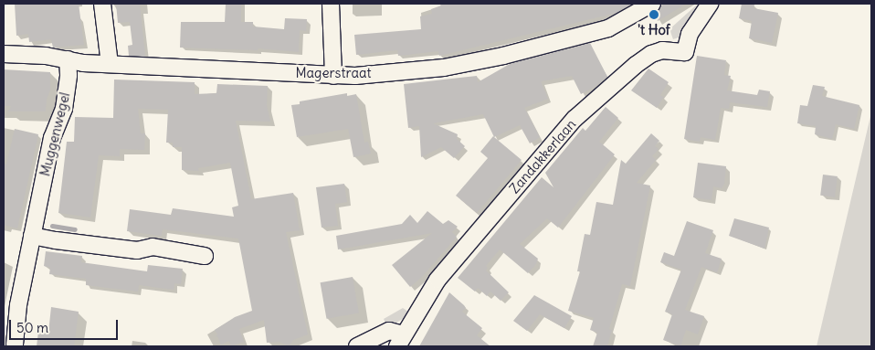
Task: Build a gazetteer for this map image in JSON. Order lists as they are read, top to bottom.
{
  "streets": {
    "street": ["Magerstraat", "Muggenwegel", "Zandakkerlaan"]
  },
  "crossings": [
    ["Magerstraat", "Muggenwegel"]
  ],
  "places": ["'t Hof"],
  "scale_bar": "50 m"
}
